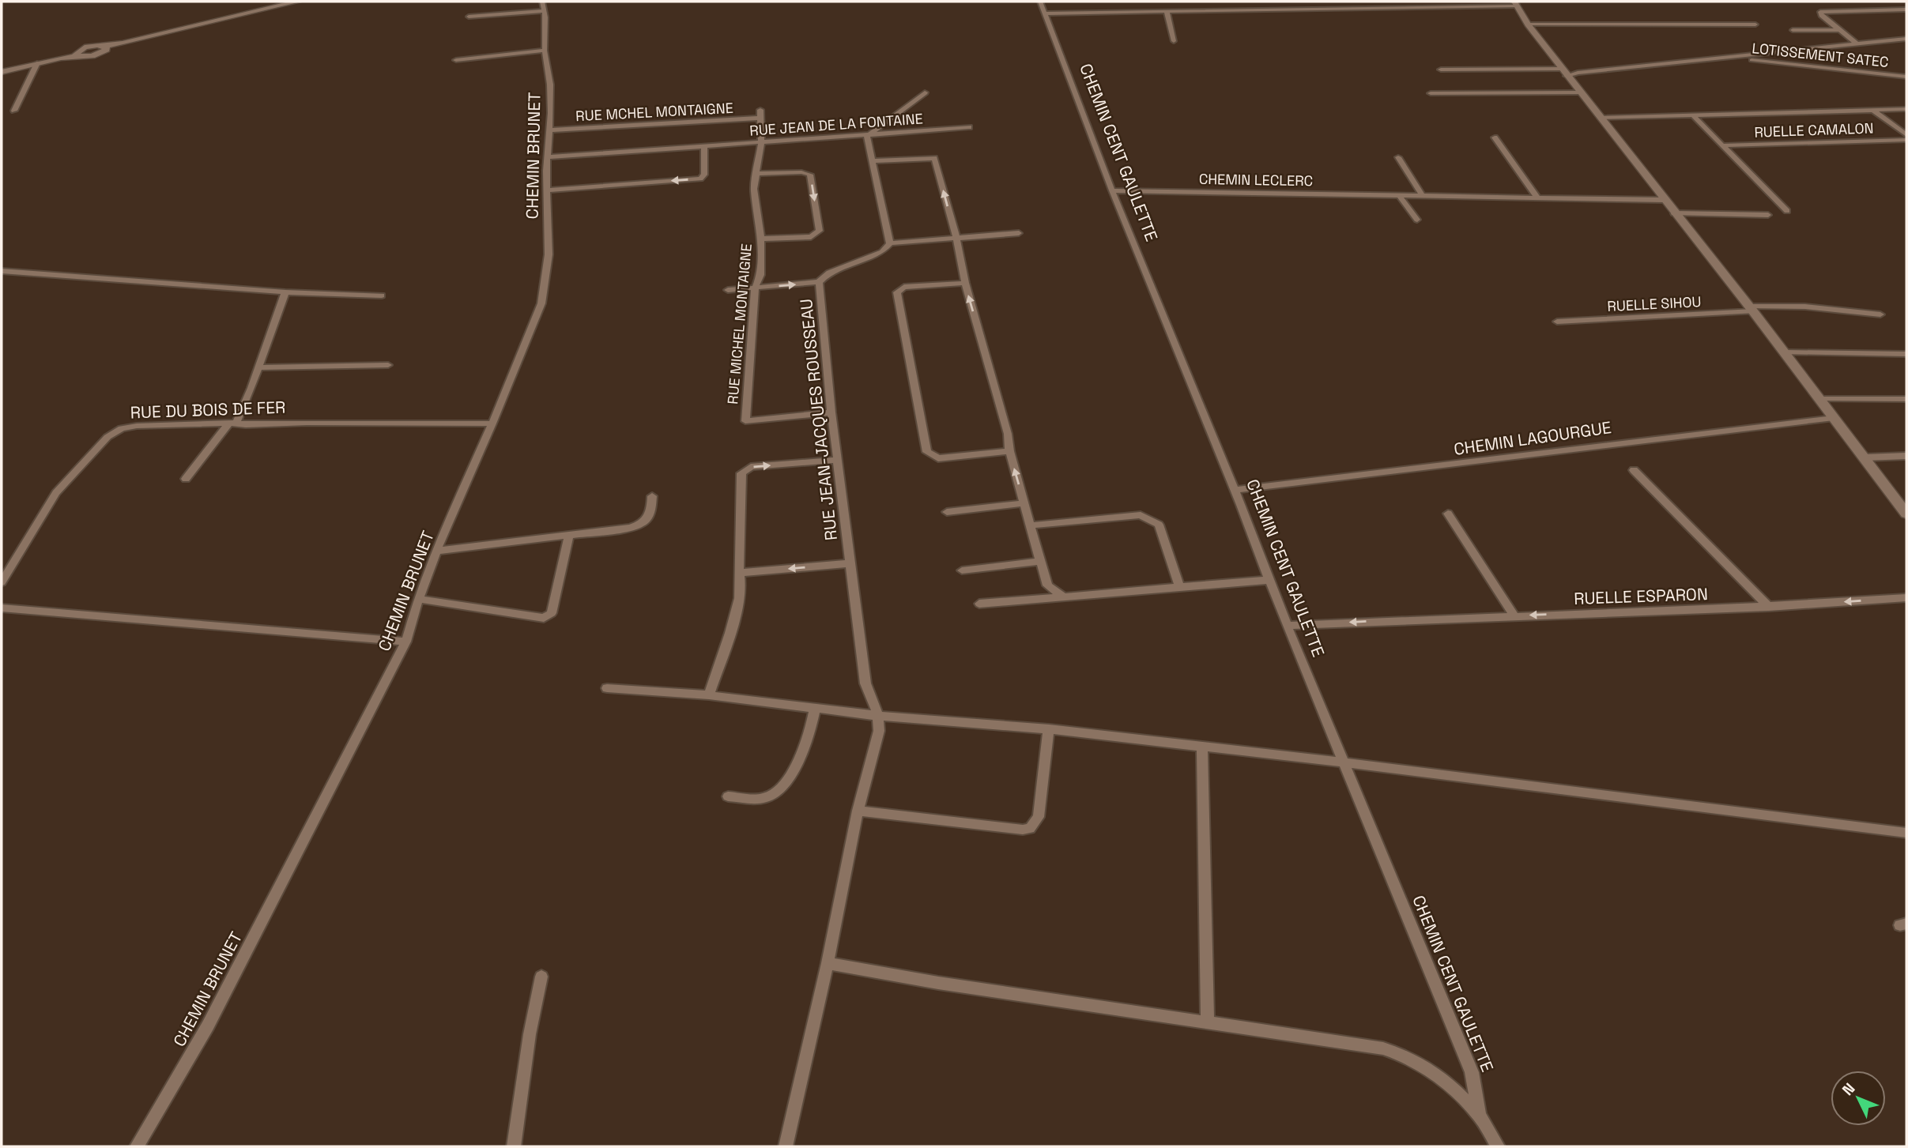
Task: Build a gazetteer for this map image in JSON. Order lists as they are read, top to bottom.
{
  "streets": {
    "street": [
      "LOTISSEMENT SATEC",
      "RUE MCHEL MONTAIGNE",
      "RUE JEAN DE LA FONTAINE",
      "RUELLE CAMALON",
      "CHEMIN CENT GAULETTE",
      "CHEMIN BRUNET",
      "CHEMIN LECLERC",
      "RUELLE SIHOU",
      "RUE MICHEL MONTAIGNE",
      "RUE DU BOIS DE FER",
      "RUE JEAN-JACQUES ROUSSEAU",
      "CHEMIN LAGOURGUE",
      "RUELLE ESPARON"
    ]
  },
  "crossings": [
    ["RUE MCHEL MONTAIGNE", "CHEMIN BRUNET"],
    ["RUE MCHEL MONTAIGNE", "RUE MICHEL MONTAIGNE"],
    ["RUE JEAN DE LA FONTAINE", "CHEMIN BRUNET"],
    ["RUE JEAN DE LA FONTAINE", "RUE MICHEL MONTAIGNE"],
    ["CHEMIN CENT GAULETTE", "CHEMIN LECLERC"],
    ["CHEMIN CENT GAULETTE", "CHEMIN LAGOURGUE"],
    ["CHEMIN CENT GAULETTE", "RUELLE ESPARON"],
    ["CHEMIN BRUNET", "RUE DU BOIS DE FER"],
    ["RUE MICHEL MONTAIGNE", "RUE JEAN-JACQUES ROUSSEAU"]
  ],
  "one_way": ["RUELLE ESPARON"],
  "north": "top left"
}
